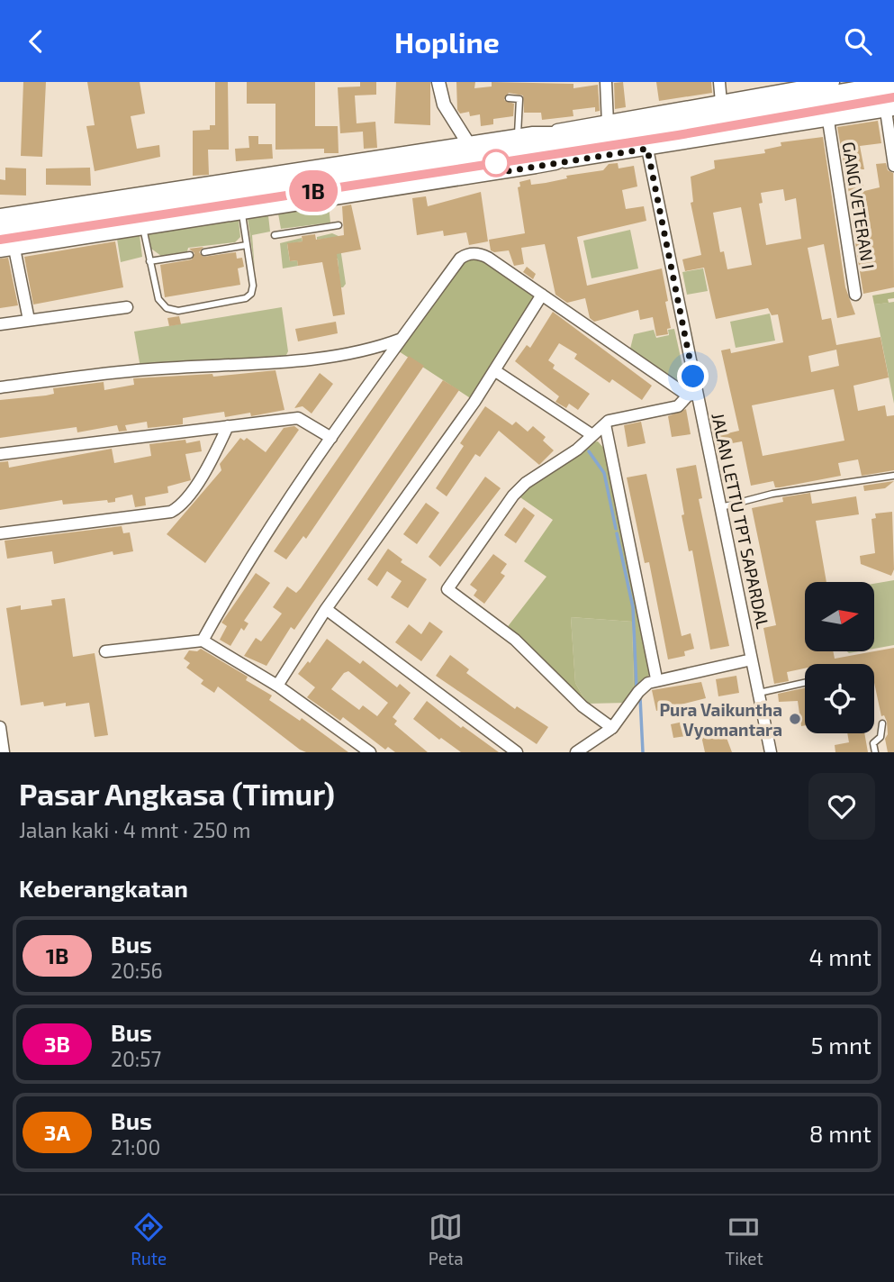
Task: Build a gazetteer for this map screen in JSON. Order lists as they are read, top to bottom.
{
  "streets": {
    "street": ["GANG VETERAN I", "JALAN LETTU TPT SAPARDAL"]
  },
  "places": ["Pura Vaikuntha Vyomantara"],
  "lines": ["bus line 1B"],
  "north": "right",
  "page": {
    "header": "Hopline",
    "on_map": "1B",
    "heading": [
      ["Pasar Angkasa (Timur)", "Jalan kaki · 4 mnt · 250 m"],
      "Keberangkatan"
    ],
    "list": [
      {
        "mark": "1B",
        "name": "Bus",
        "note": "20:56",
        "value": "4 mnt"
      },
      {
        "mark": "3B",
        "name": "Bus",
        "note": "20:57",
        "value": "5 mnt"
      },
      {
        "mark": "3A",
        "name": "Bus",
        "note": "21:00",
        "value": "8 mnt"
      }
    ],
    "tabs": ["Rute", "Peta", "Tiket"]
  }
}
